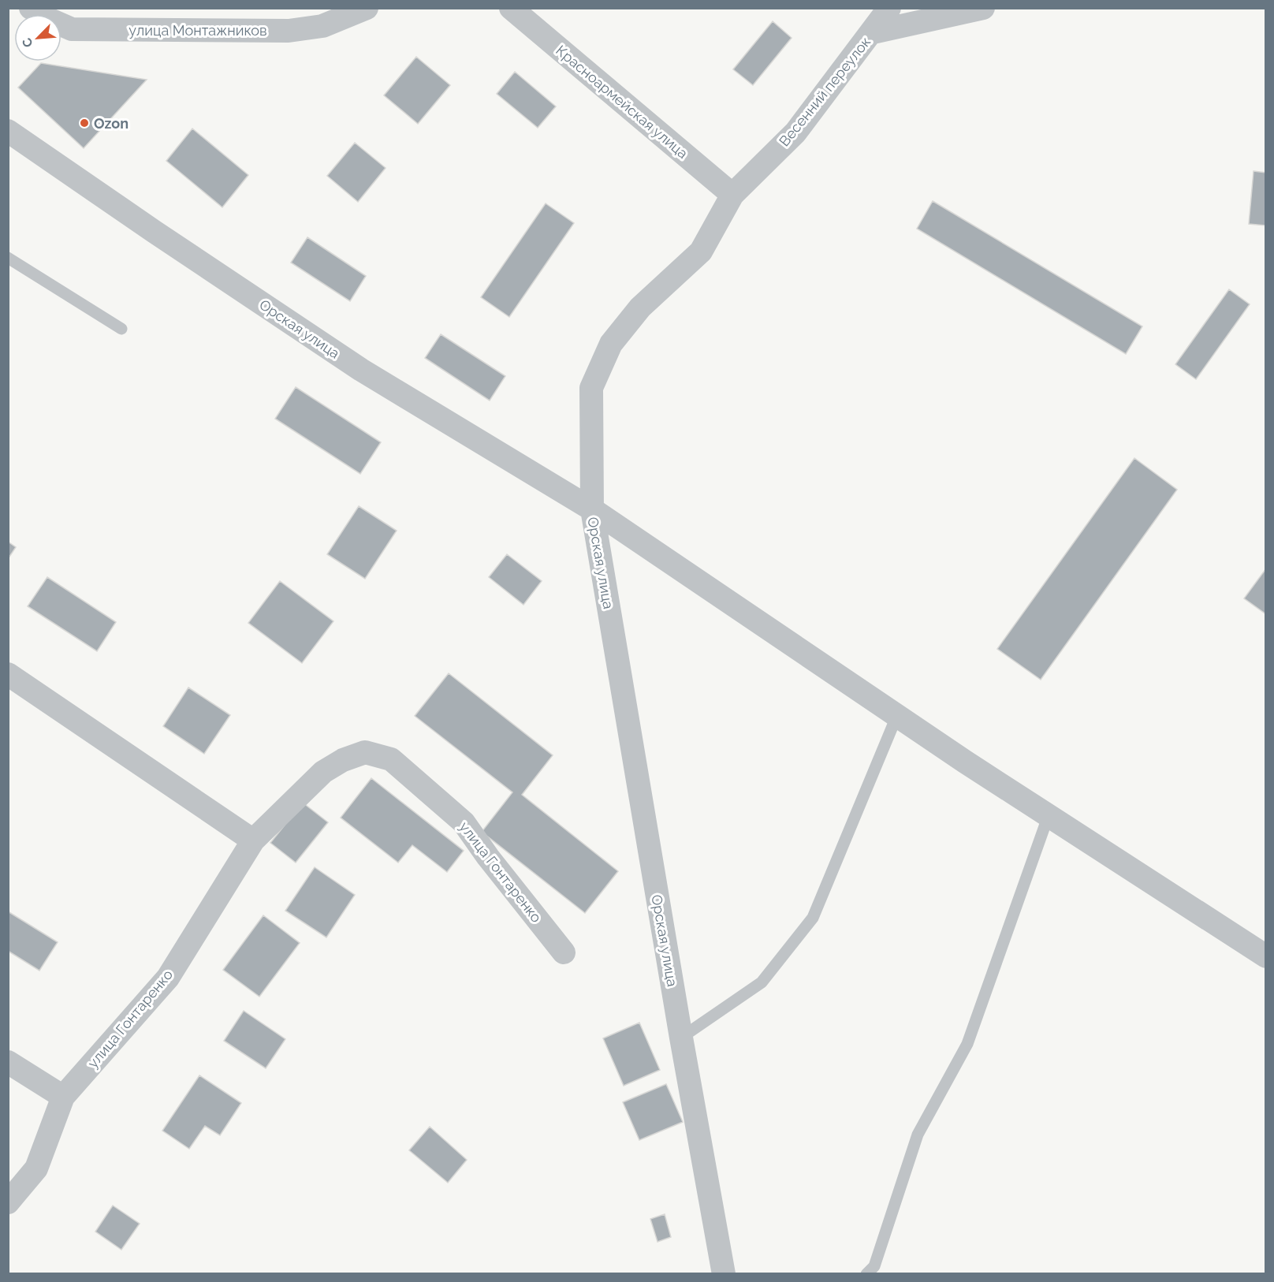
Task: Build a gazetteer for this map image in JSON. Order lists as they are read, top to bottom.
{
  "streets": {
    "street": [
      "улица Монтажников",
      "Весенний переулок",
      "Красноармейская улица",
      "Орская улица",
      "улица Гонтаренко"
    ]
  },
  "crossings": [
    ["Весенний переулок", "Красноармейская улица"],
    ["Весенний переулок", "Орская улица"]
  ],
  "places": ["Ozon"],
  "north": "bottom left"
}
